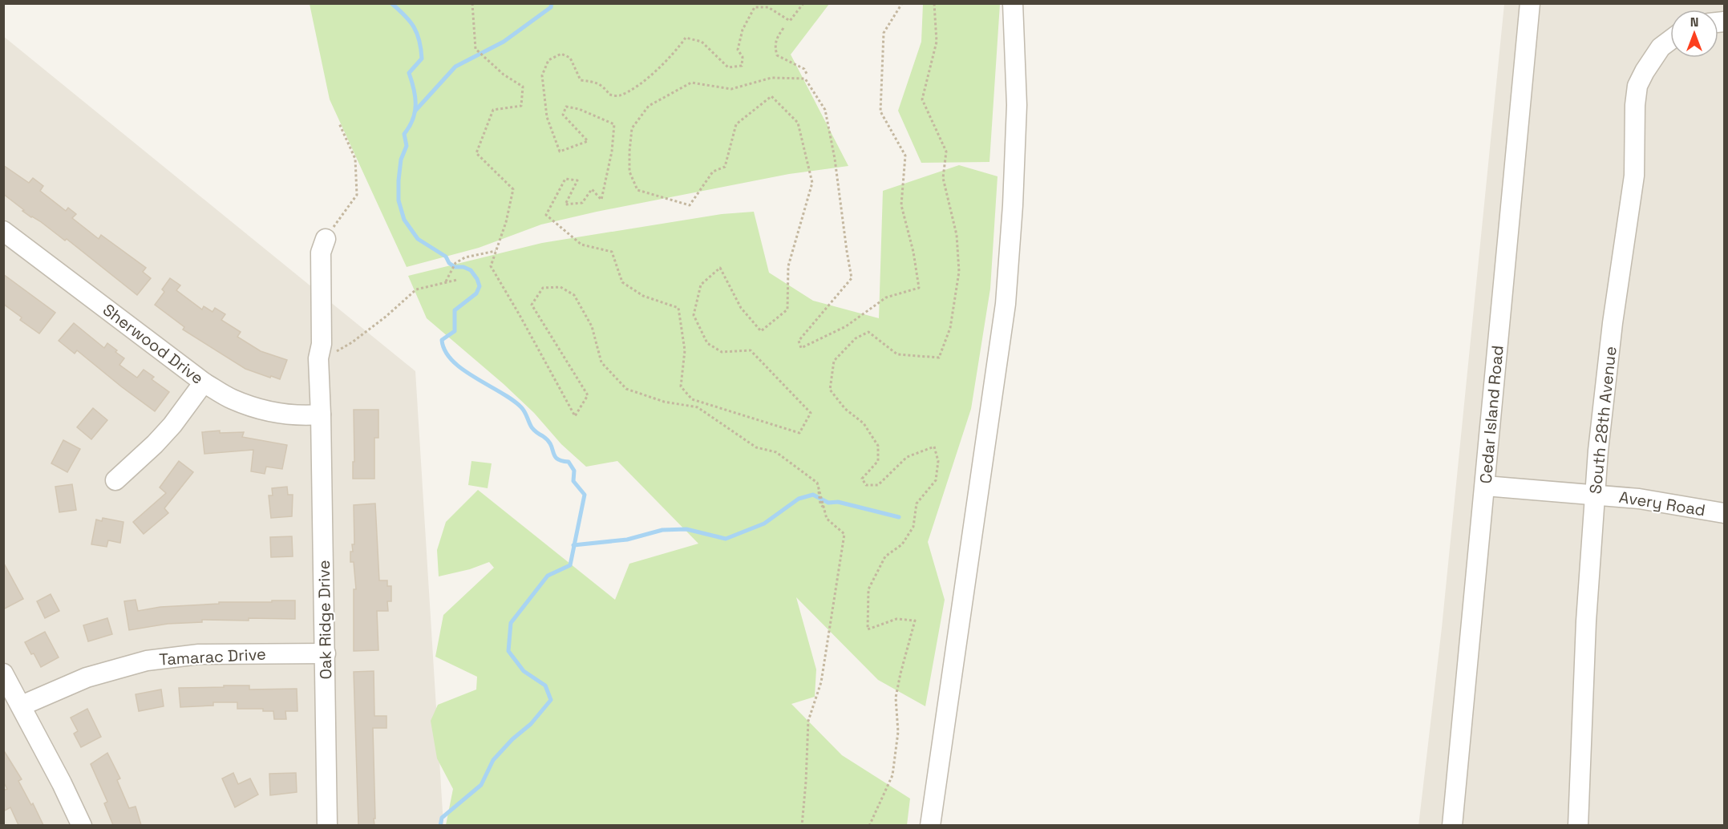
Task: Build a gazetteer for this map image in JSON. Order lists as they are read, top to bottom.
{
  "streets": {
    "street": [
      "Sherwood Drive",
      "Cedar Island Road",
      "South 28th Avenue",
      "Avery Road",
      "Oak Ridge Drive",
      "Tamarac Drive"
    ]
  },
  "crossings": [
    ["Sherwood Drive", "Oak Ridge Drive"],
    ["Cedar Island Road", "Avery Road"],
    ["South 28th Avenue", "Avery Road"],
    ["Oak Ridge Drive", "Tamarac Drive"]
  ],
  "north": "top"
}
